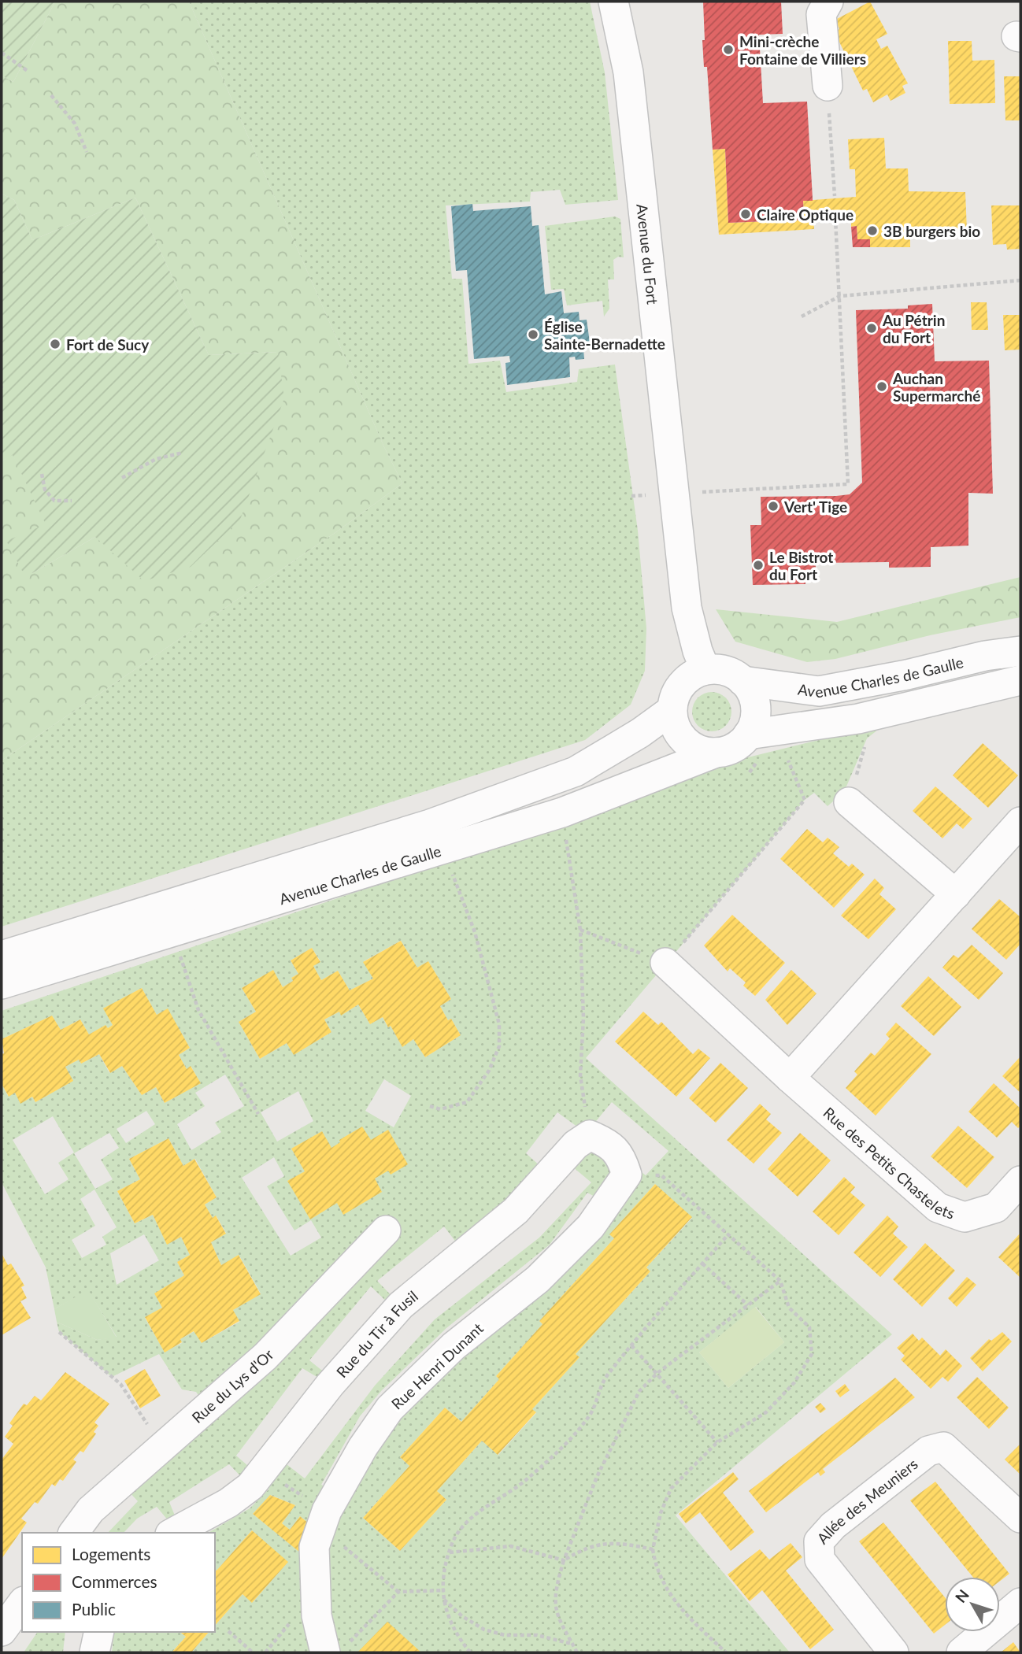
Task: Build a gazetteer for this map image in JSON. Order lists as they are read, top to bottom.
{
  "streets": {
    "street": [
      "Avenue du Fort",
      "Avenue Charles de Gaulle",
      "Rue des Petits Chastelets",
      "Rue du Tir à Fusil",
      "Rue Henri Dunant",
      "Rue du Lys d'Or",
      "Allée des Meuniers"
    ]
  },
  "crossings": [
    ["Avenue du Fort", "Avenue Charles de Gaulle"]
  ],
  "places": [
    "Mini-crèche Fontaine de Villiers",
    "Claire Optique",
    "3B burgers bio",
    "Au Pétrin du Fort",
    "Église Sainte-Bernadette",
    "Fort de Sucy",
    "Auchan Supermarché",
    "Vert' Tige",
    "Le Bistrot du Fort"
  ],
  "legend": ["Logements", "Commerces", "Public"],
  "north": "top left"
}
